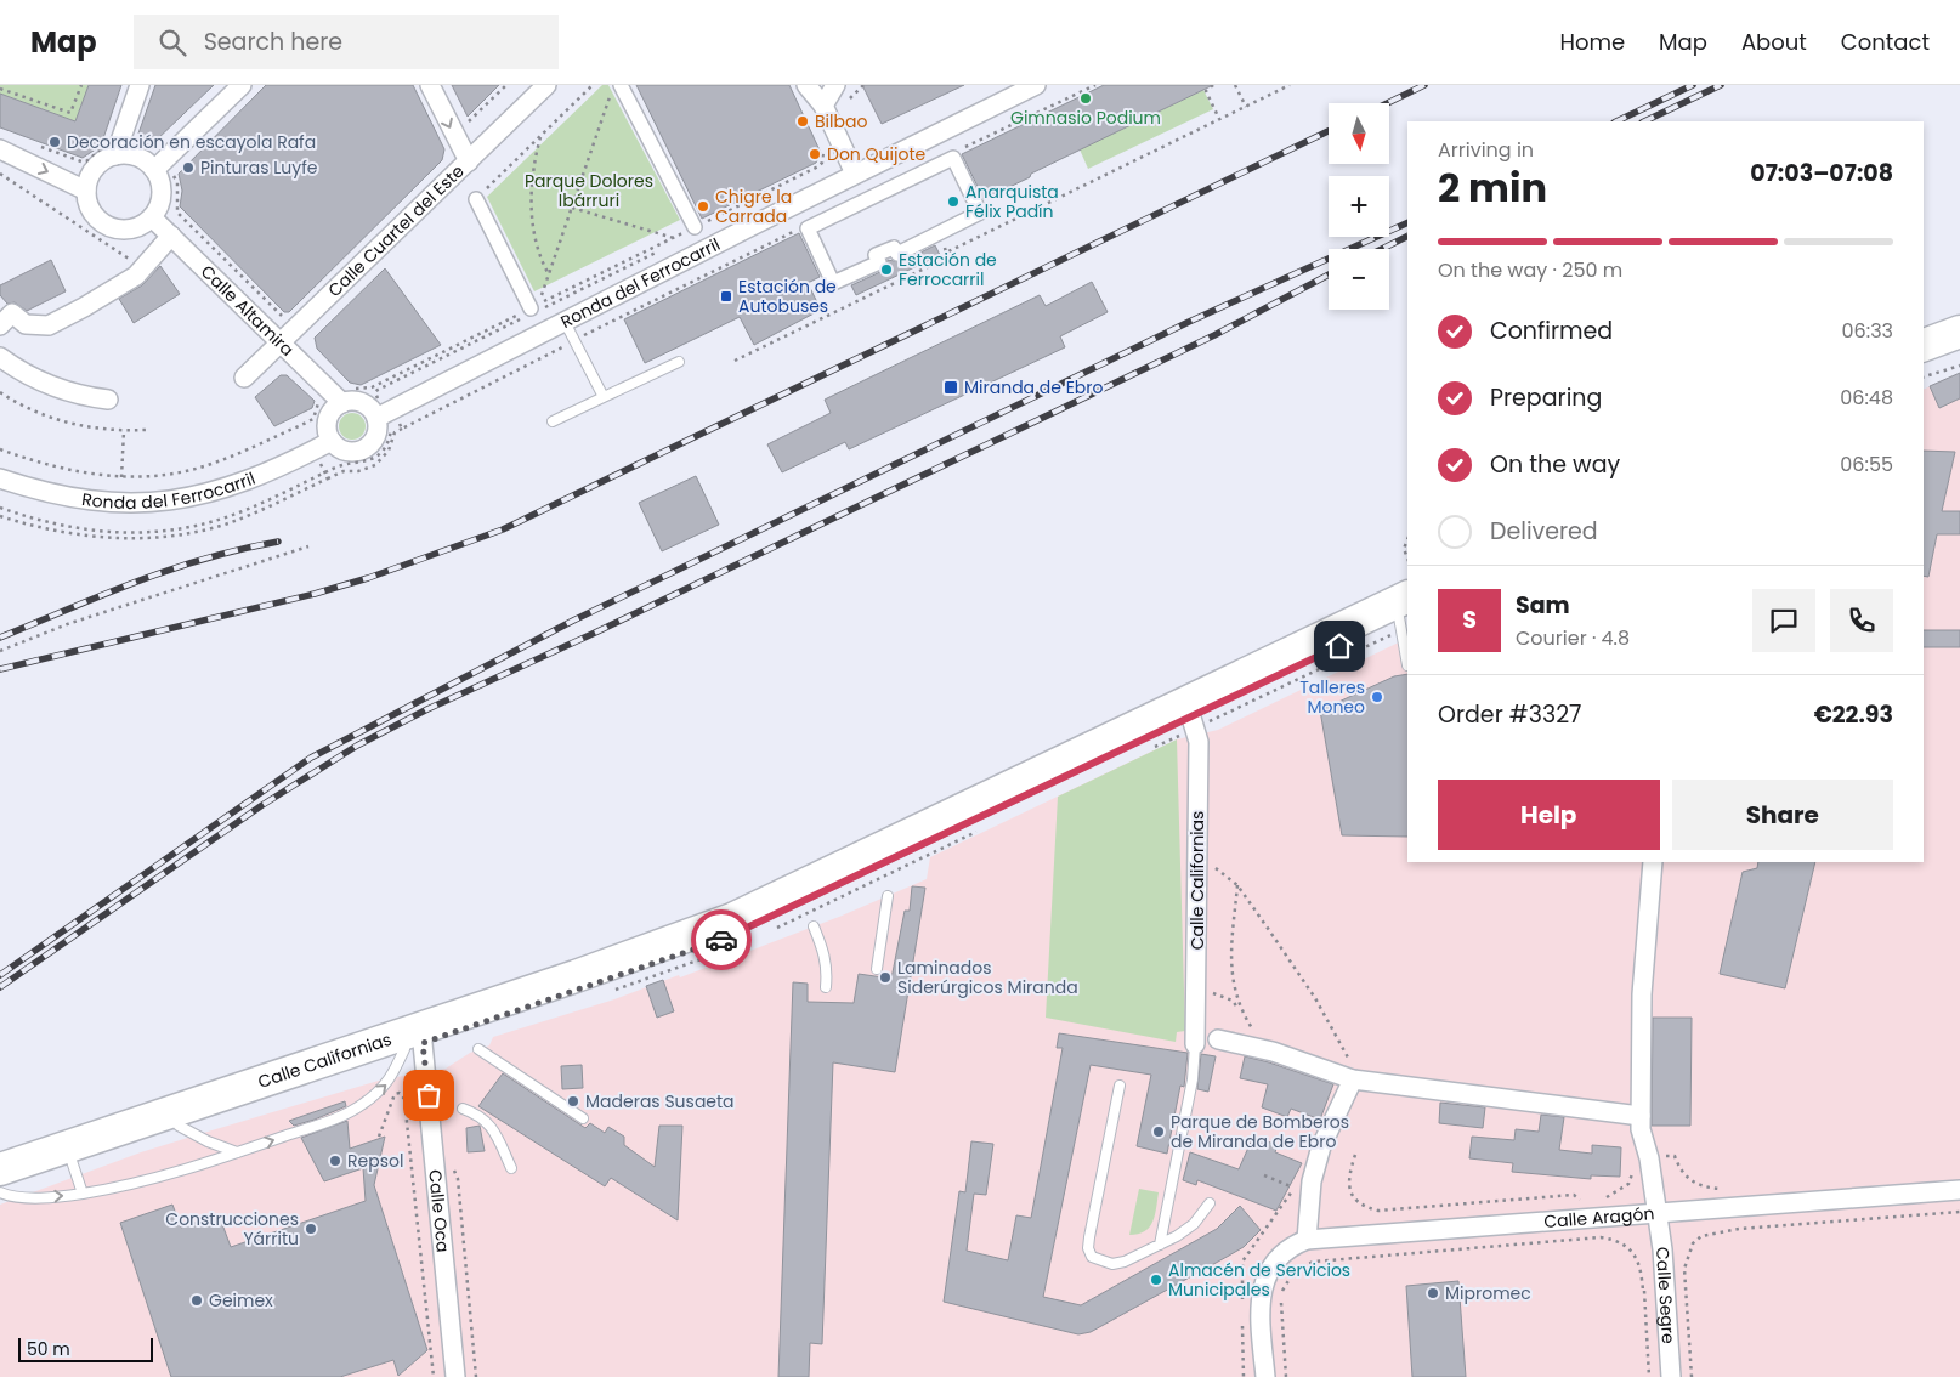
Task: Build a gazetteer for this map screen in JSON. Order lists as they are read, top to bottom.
{
  "streets": {
    "highway": ["Calle Californias"],
    "street": [
      "Calle Cuartel del Este",
      "Ronda del Ferrocarril",
      "Calle Altamira",
      "Calle Oca",
      "Calle Aragón",
      "Calle Segre"
    ]
  },
  "crossings": [
    ["Calle Cuartel del Este", "Calle Altamira"],
    ["Ronda del Ferrocarril", "Calle Altamira"],
    ["Calle Californias", "Calle Oca"],
    ["Calle Aragón", "Calle Segre"]
  ],
  "parks": ["Parque Dolores Ibárruri"],
  "places": {
    "other": [
      "Gimnasio Podium",
      "Bilbao",
      "Decoración en escayola Rafa",
      "Don Quijote",
      "Pinturas Luyfe",
      "Anarquista Félix Padín",
      "Chigre la Carrada",
      "Estación de Ferrocarril",
      "Talleres Moneo",
      "Laminados Siderúrgicos Miranda",
      "Maderas Susaeta",
      "Parque de Bomberos de Miranda de Ebro",
      "Repsol",
      "Construcciones Yárritu",
      "Almacén de Servicios Municipales",
      "Mipromec",
      "Geimex"
    ],
    "transit": ["Estación de Autobuses", "Miranda de Ebro"]
  },
  "scale_bar": "50 m",
  "north": "bottom",
  "page": {
    "header": "Map",
    "search": "Search here",
    "nav": [
      "Home",
      "Map",
      "About",
      "Contact"
    ],
    "map_buttons": ["+", "−"],
    "heading": ["2 min", "Arriving in", "07:03–07:08"],
    "panel": [
      "Sam",
      "Courier · 4.8",
      "Order #3327",
      "€22.93"
    ],
    "bar": "On the way · 250 m",
    "list": [
      ["Confirmed", "06:33"],
      ["Preparing", "06:48"],
      ["On the way", "06:55"],
      "Delivered"
    ],
    "round": "S",
    "buttons": ["Help", "Share"],
    "scale": "50 m"
  }
}
